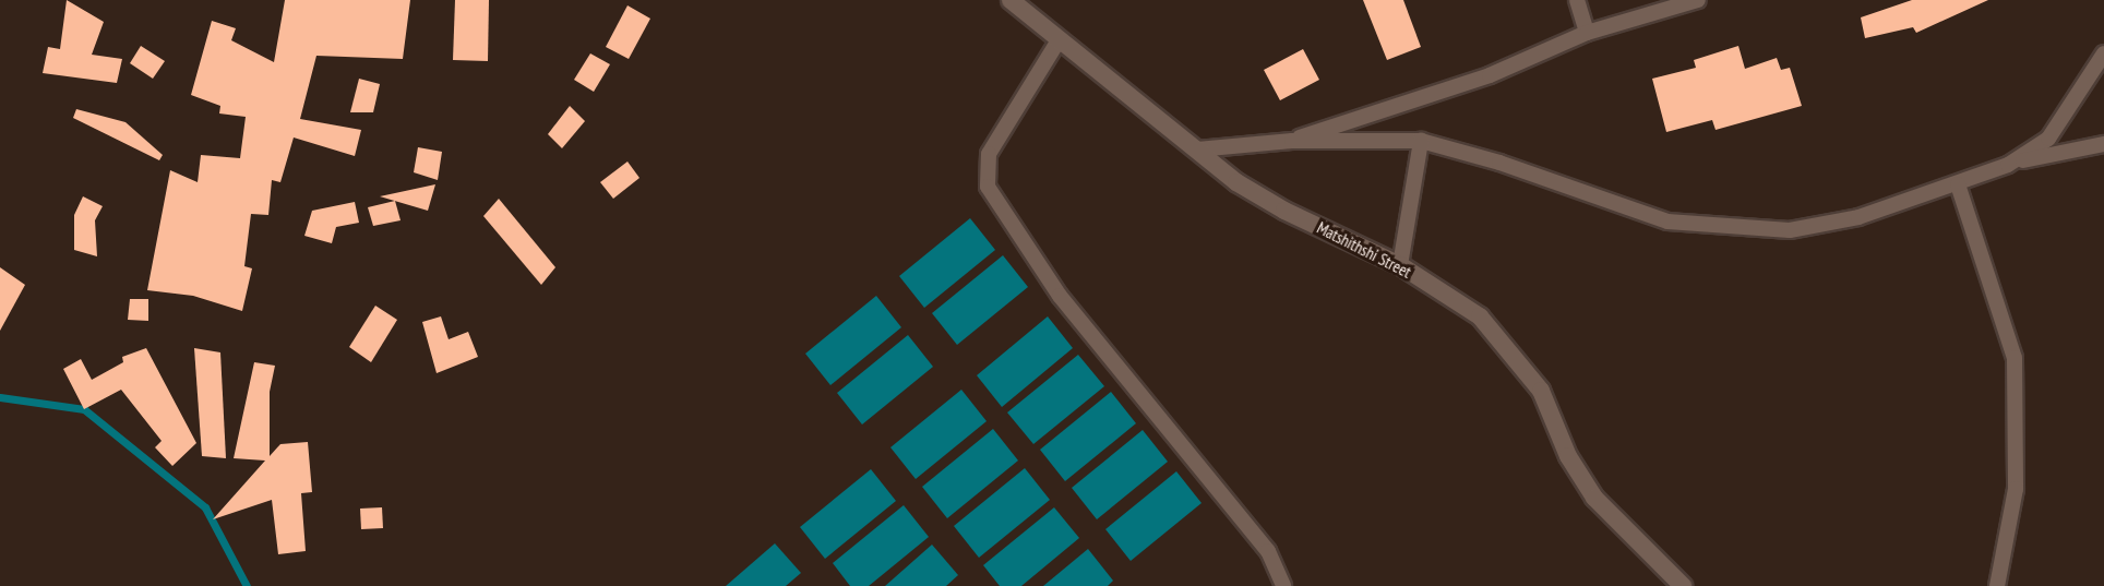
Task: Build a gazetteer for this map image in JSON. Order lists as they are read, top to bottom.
{
  "streets": {
    "main road": ["Matshithshi Street"]
  }
}
